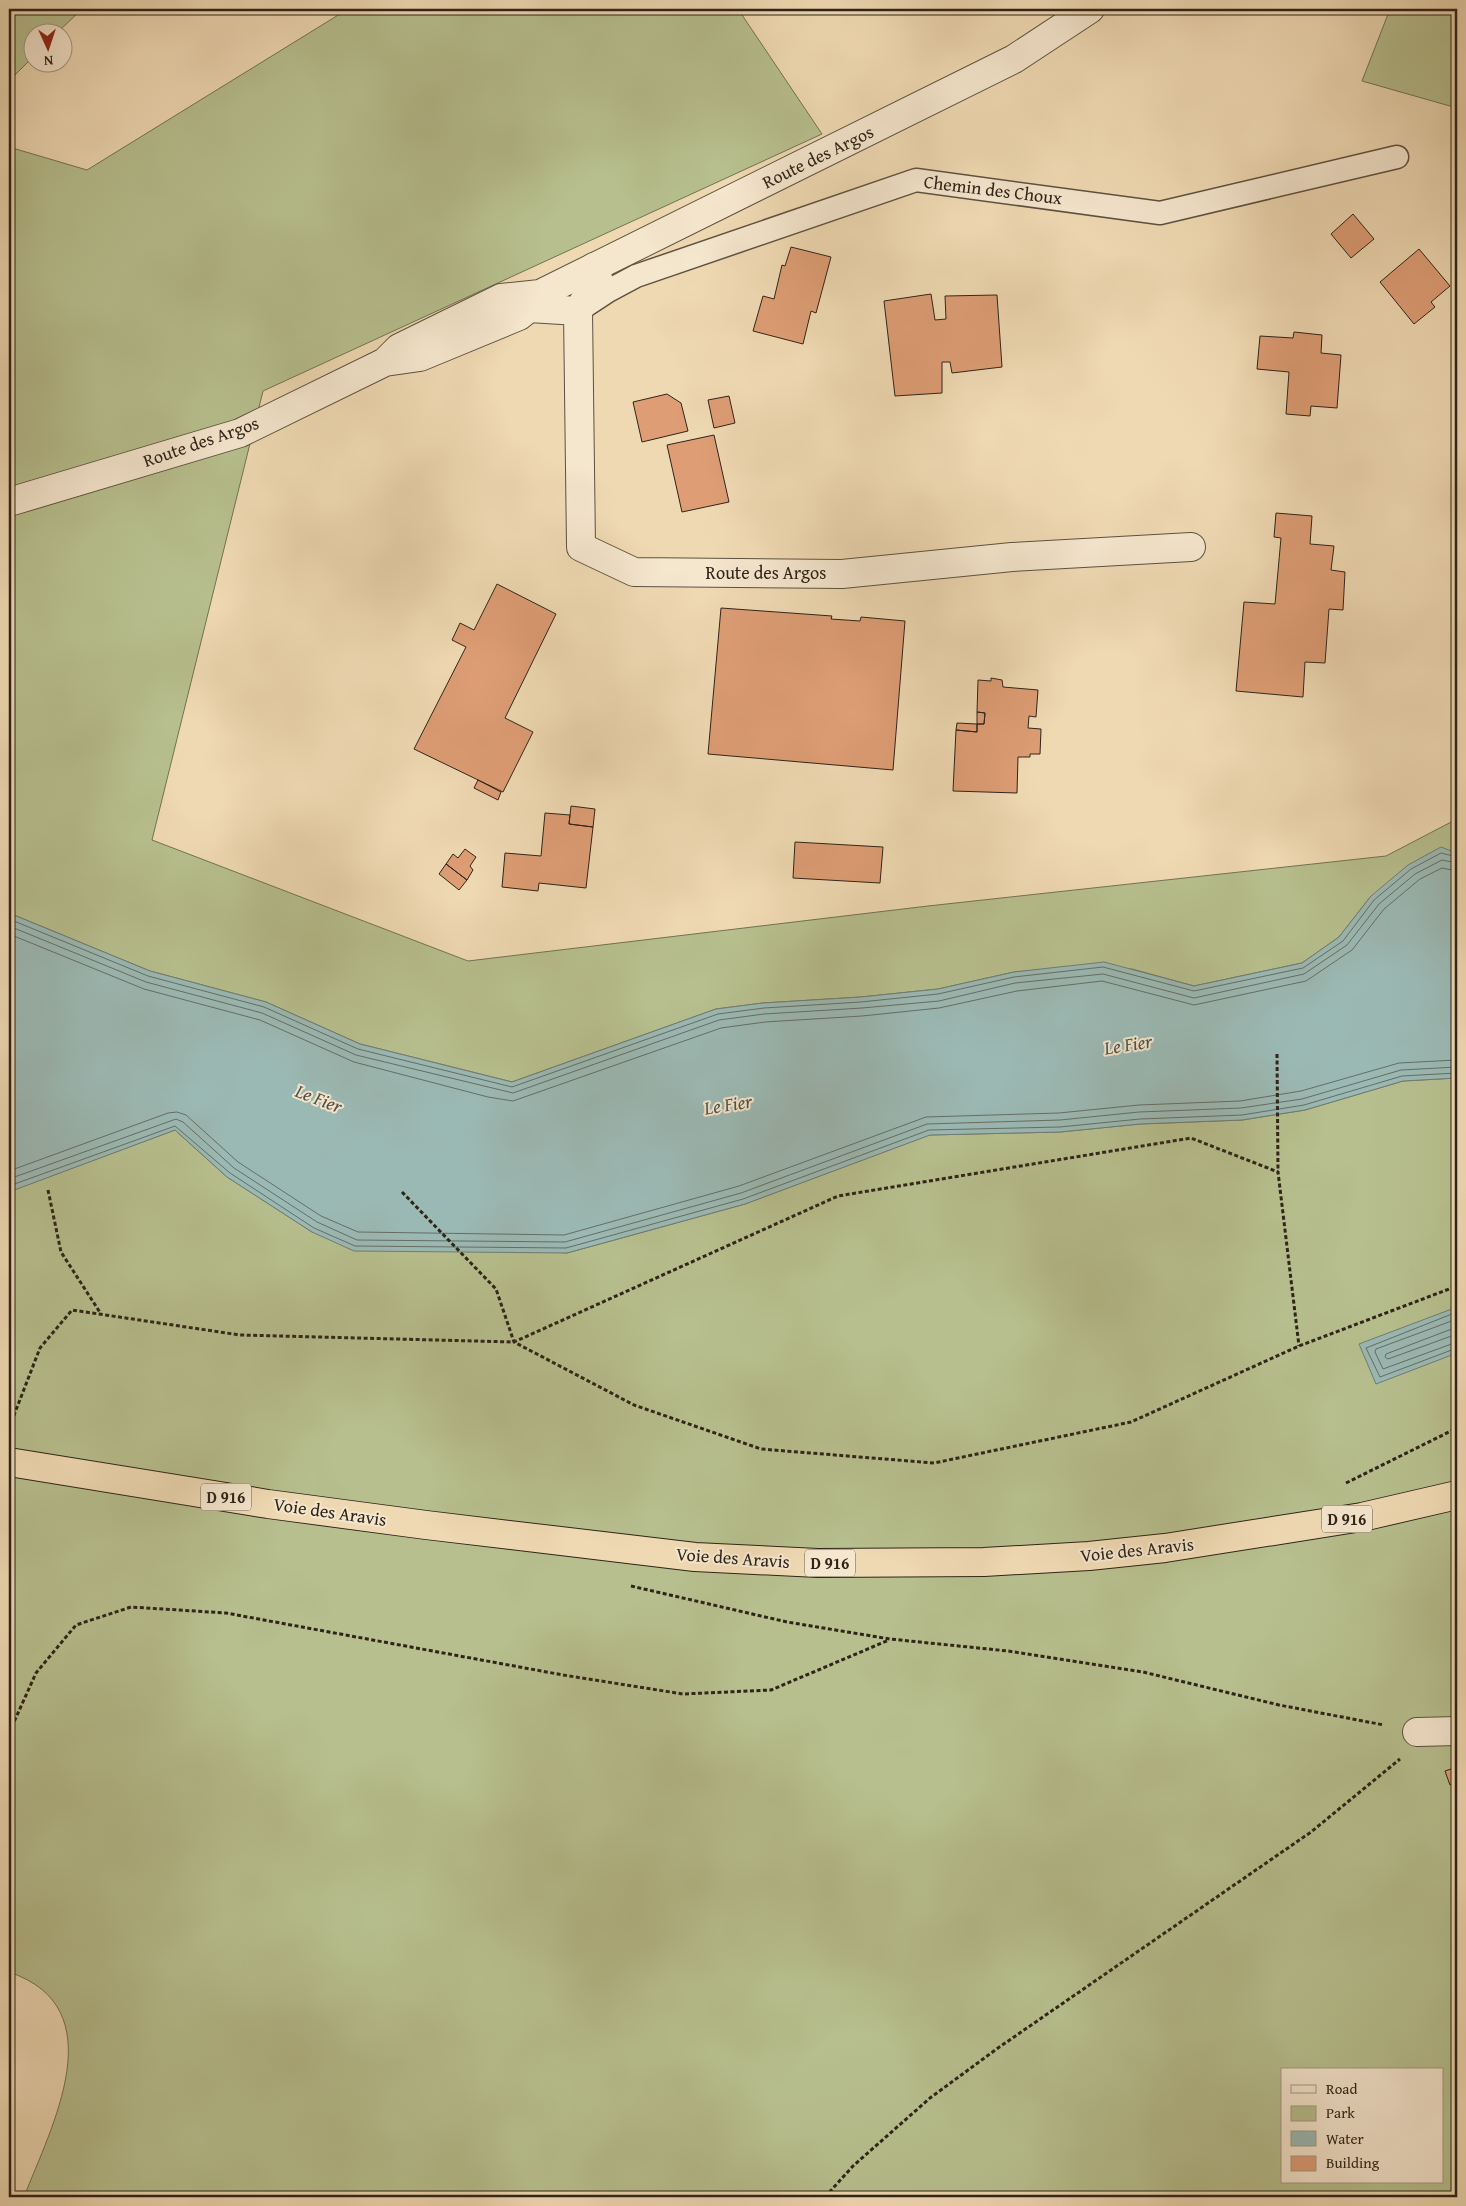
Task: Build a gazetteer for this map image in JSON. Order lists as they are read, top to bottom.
{
  "streets": {
    "highway": ["D 916", "Voie des Aravis"],
    "street": ["Route des Argos"],
    "lane": ["Chemin des Choux"]
  },
  "crossings": [
    ["Route des Argos", "Chemin des Choux"]
  ],
  "water": ["Le Fier"],
  "legend": [
    "Road",
    "Park",
    "Water",
    "Building"
  ],
  "north": "bottom"
}
